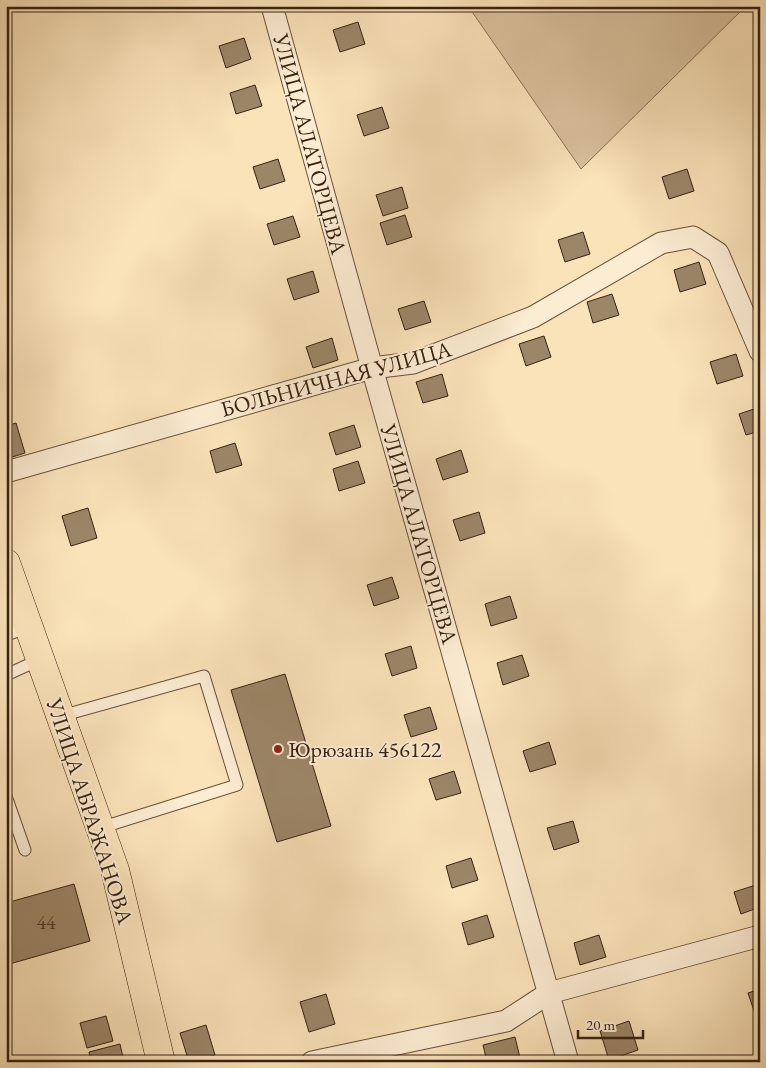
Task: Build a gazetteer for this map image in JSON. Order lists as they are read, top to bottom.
{
  "streets": {
    "main road": ["УЛИЦА АБРАЖАНОВА"],
    "street": ["УЛИЦА АЛАТОРЦЕВА", "БОЛЬНИЧНАЯ УЛИЦА"]
  },
  "crossings": [
    ["УЛИЦА АЛАТОРЦЕВА", "БОЛЬНИЧНАЯ УЛИЦА"]
  ],
  "places": ["Юрюзань 456122"],
  "house_numbers": ["44"],
  "scale_bar": "20 m"
}
